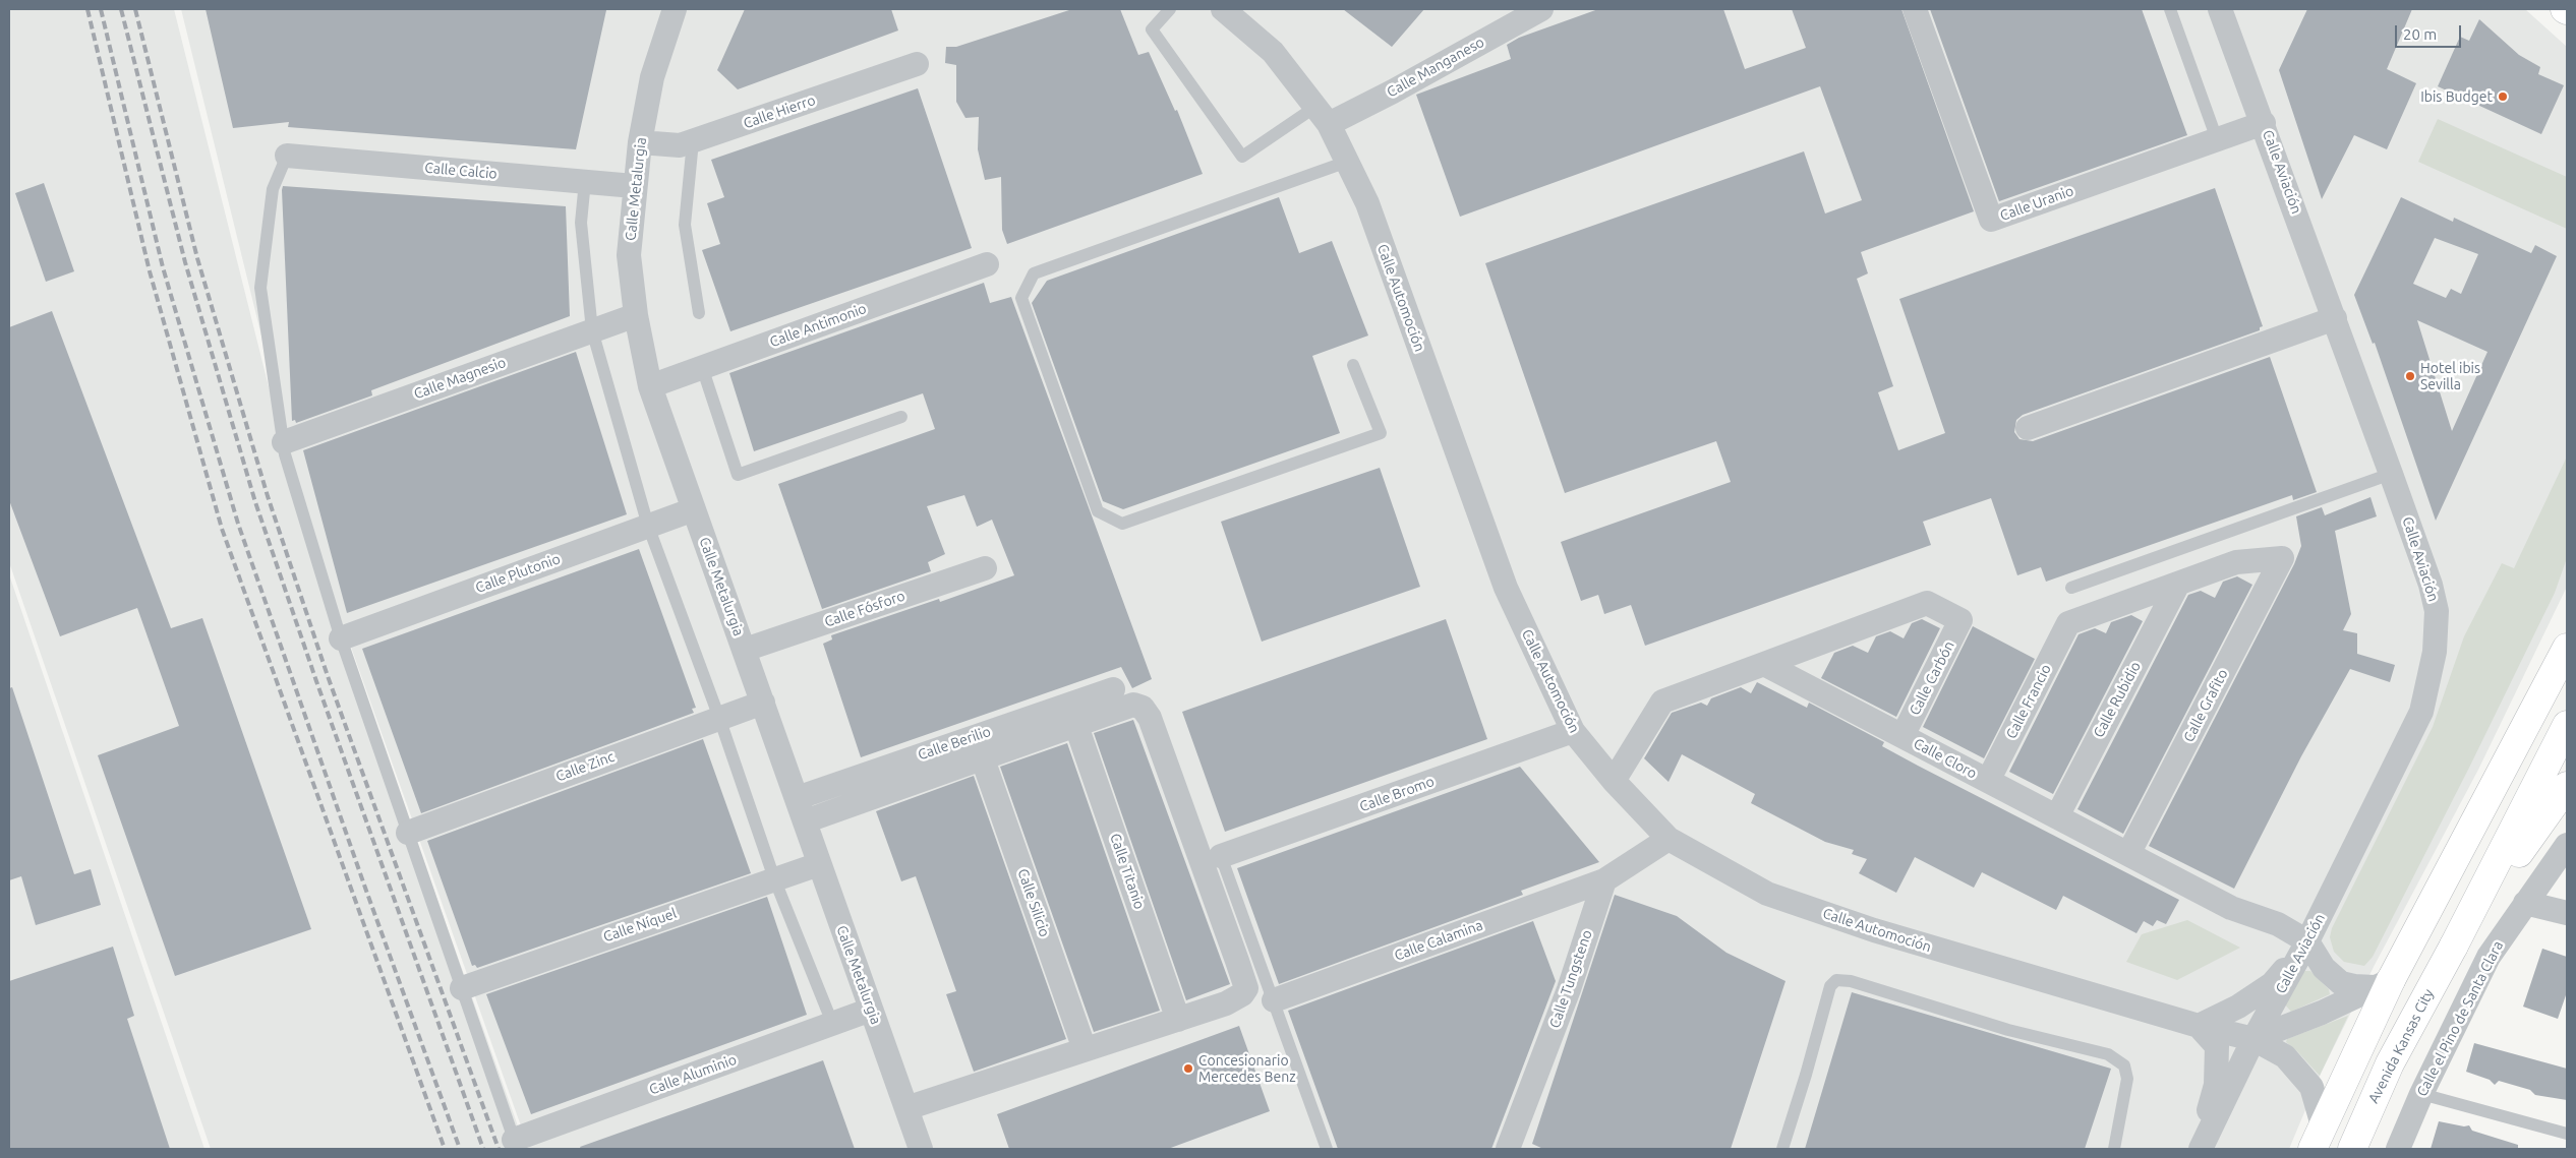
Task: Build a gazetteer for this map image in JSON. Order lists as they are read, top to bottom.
{
  "streets": {
    "main road": ["Avenida Kansas City"],
    "street": [
      "Calle Manganeso",
      "Calle Hierro",
      "Calle Calcio",
      "Calle Aviación",
      "Calle Metalurgia",
      "Calle Uranio",
      "Calle Automoción",
      "Calle Antimonio",
      "Calle Magnesio",
      "Calle Plutonio",
      "Calle Fósforo",
      "Calle Carbón",
      "Calle Rubidio",
      "Calle Francio",
      "Calle Grafito",
      "Calle Berilio",
      "Calle Cloro",
      "Calle Zinc",
      "Calle Bromo",
      "Calle Titanio",
      "Calle Silicio",
      "Calle Níquel",
      "Calle Calamina",
      "Calle Tungsteno",
      "Calle el Pino de Santa Clara",
      "Calle Aluminio"
    ]
  },
  "crossings": [
    ["Calle Manganeso", "Calle Automoción"],
    ["Calle Hierro", "Calle Metalurgia"],
    ["Calle Calcio", "Calle Metalurgia"],
    ["Calle Aviación", "Calle Uranio"],
    ["Calle Aviación", "Calle Automoción"],
    ["Calle Aviación", "Calle Cloro"],
    ["Calle Metalurgia", "Calle Antimonio"],
    ["Calle Metalurgia", "Calle Magnesio"],
    ["Calle Metalurgia", "Calle Plutonio"],
    ["Calle Metalurgia", "Calle Fósforo"],
    ["Calle Metalurgia", "Calle Berilio"],
    ["Calle Metalurgia", "Calle Zinc"],
    ["Calle Metalurgia", "Calle Níquel"],
    ["Calle Metalurgia", "Calle Aluminio"],
    ["Calle Automoción", "Calle Bromo"],
    ["Calle Carbón", "Calle Cloro"],
    ["Calle Rubidio", "Calle Francio"],
    ["Calle Rubidio", "Calle Grafito"],
    ["Calle Rubidio", "Calle Cloro"],
    ["Calle Francio", "Calle Grafito"],
    ["Calle Francio", "Calle Cloro"],
    ["Calle Grafito", "Calle Cloro"],
    ["Calle Calamina", "Calle Tungsteno"]
  ],
  "places": ["Ibis Budget", "Hotel ibis Sevilla", "Concesionario Mercedes Benz"],
  "scale_bar": "20 m"
}
